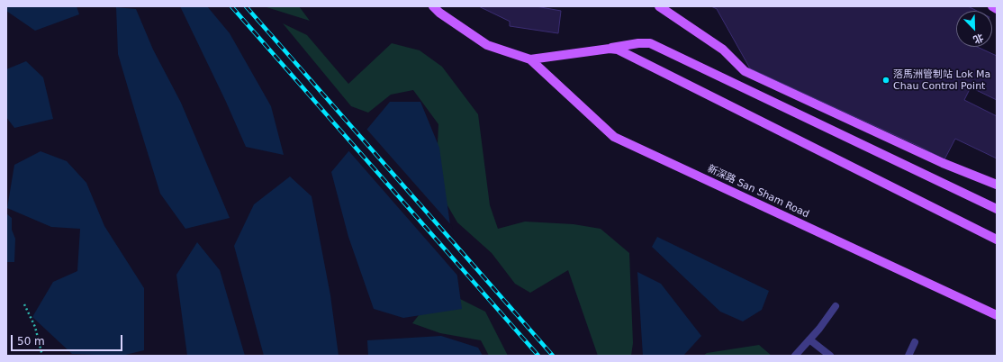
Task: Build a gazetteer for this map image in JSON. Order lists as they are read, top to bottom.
{
  "streets": {
    "main road": ["新深路 San Sham Road"]
  },
  "places": ["落馬洲管制站 Lok Ma Chau Control Point"],
  "scale_bar": "50 m",
  "north": "bottom right"
}
